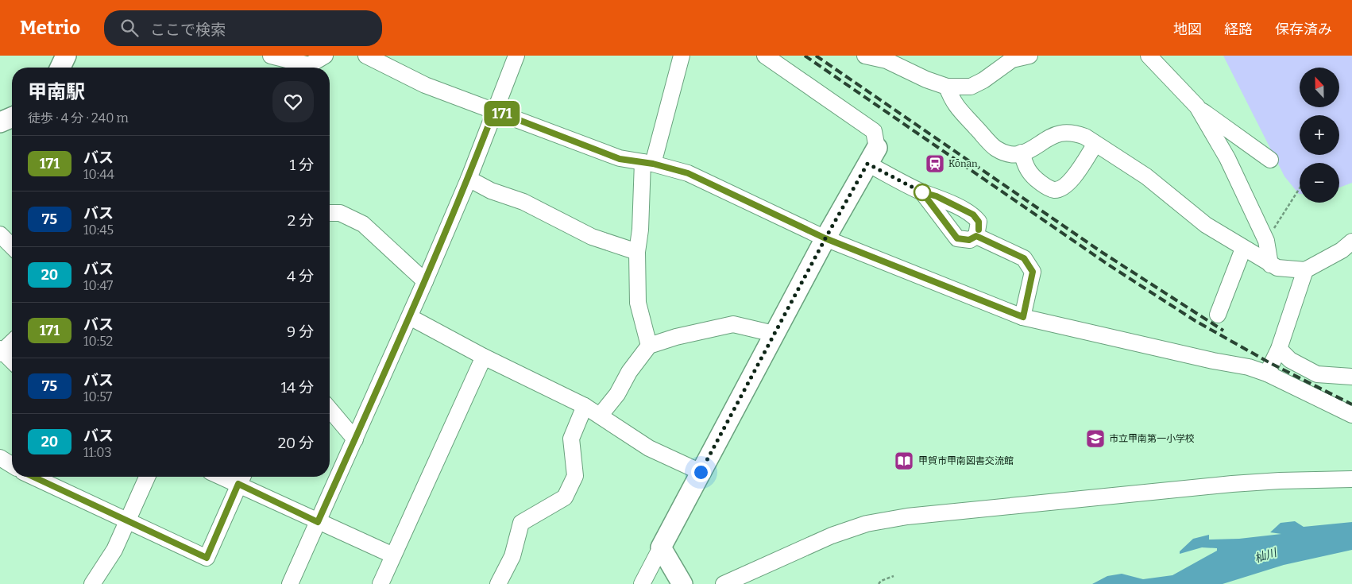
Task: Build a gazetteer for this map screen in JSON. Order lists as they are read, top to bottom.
{
  "water": ["杣川"],
  "places": {
    "station": ["Kōnan"],
    "school or university": ["市立甲南第一小学校"],
    "library": ["甲賀市甲南図書交流館"]
  },
  "lines": ["bus line 171"],
  "north": "top",
  "page": {
    "header": "Metrio",
    "search": "ここで検索",
    "nav": ["地図", "経路", "保存済み"],
    "on_map": "171",
    "map_buttons": ["+", "−"],
    "heading": ["甲南駅", "徒歩 · 4 分 · 240 m"],
    "list": [
      {
        "mark": "171",
        "name": "バス",
        "note": "10:44",
        "value": "1 分"
      },
      {
        "mark": "75",
        "name": "バス",
        "note": "10:45",
        "value": "2 分"
      },
      {
        "mark": "20",
        "name": "バス",
        "note": "10:47",
        "value": "4 分"
      },
      {
        "mark": "171",
        "name": "バス",
        "note": "10:52",
        "value": "9 分"
      },
      {
        "mark": "75",
        "name": "バス",
        "note": "10:57",
        "value": "14 分"
      },
      {
        "mark": "20",
        "name": "バス",
        "note": "11:03",
        "value": "20 分"
      }
    ]
  }
}
